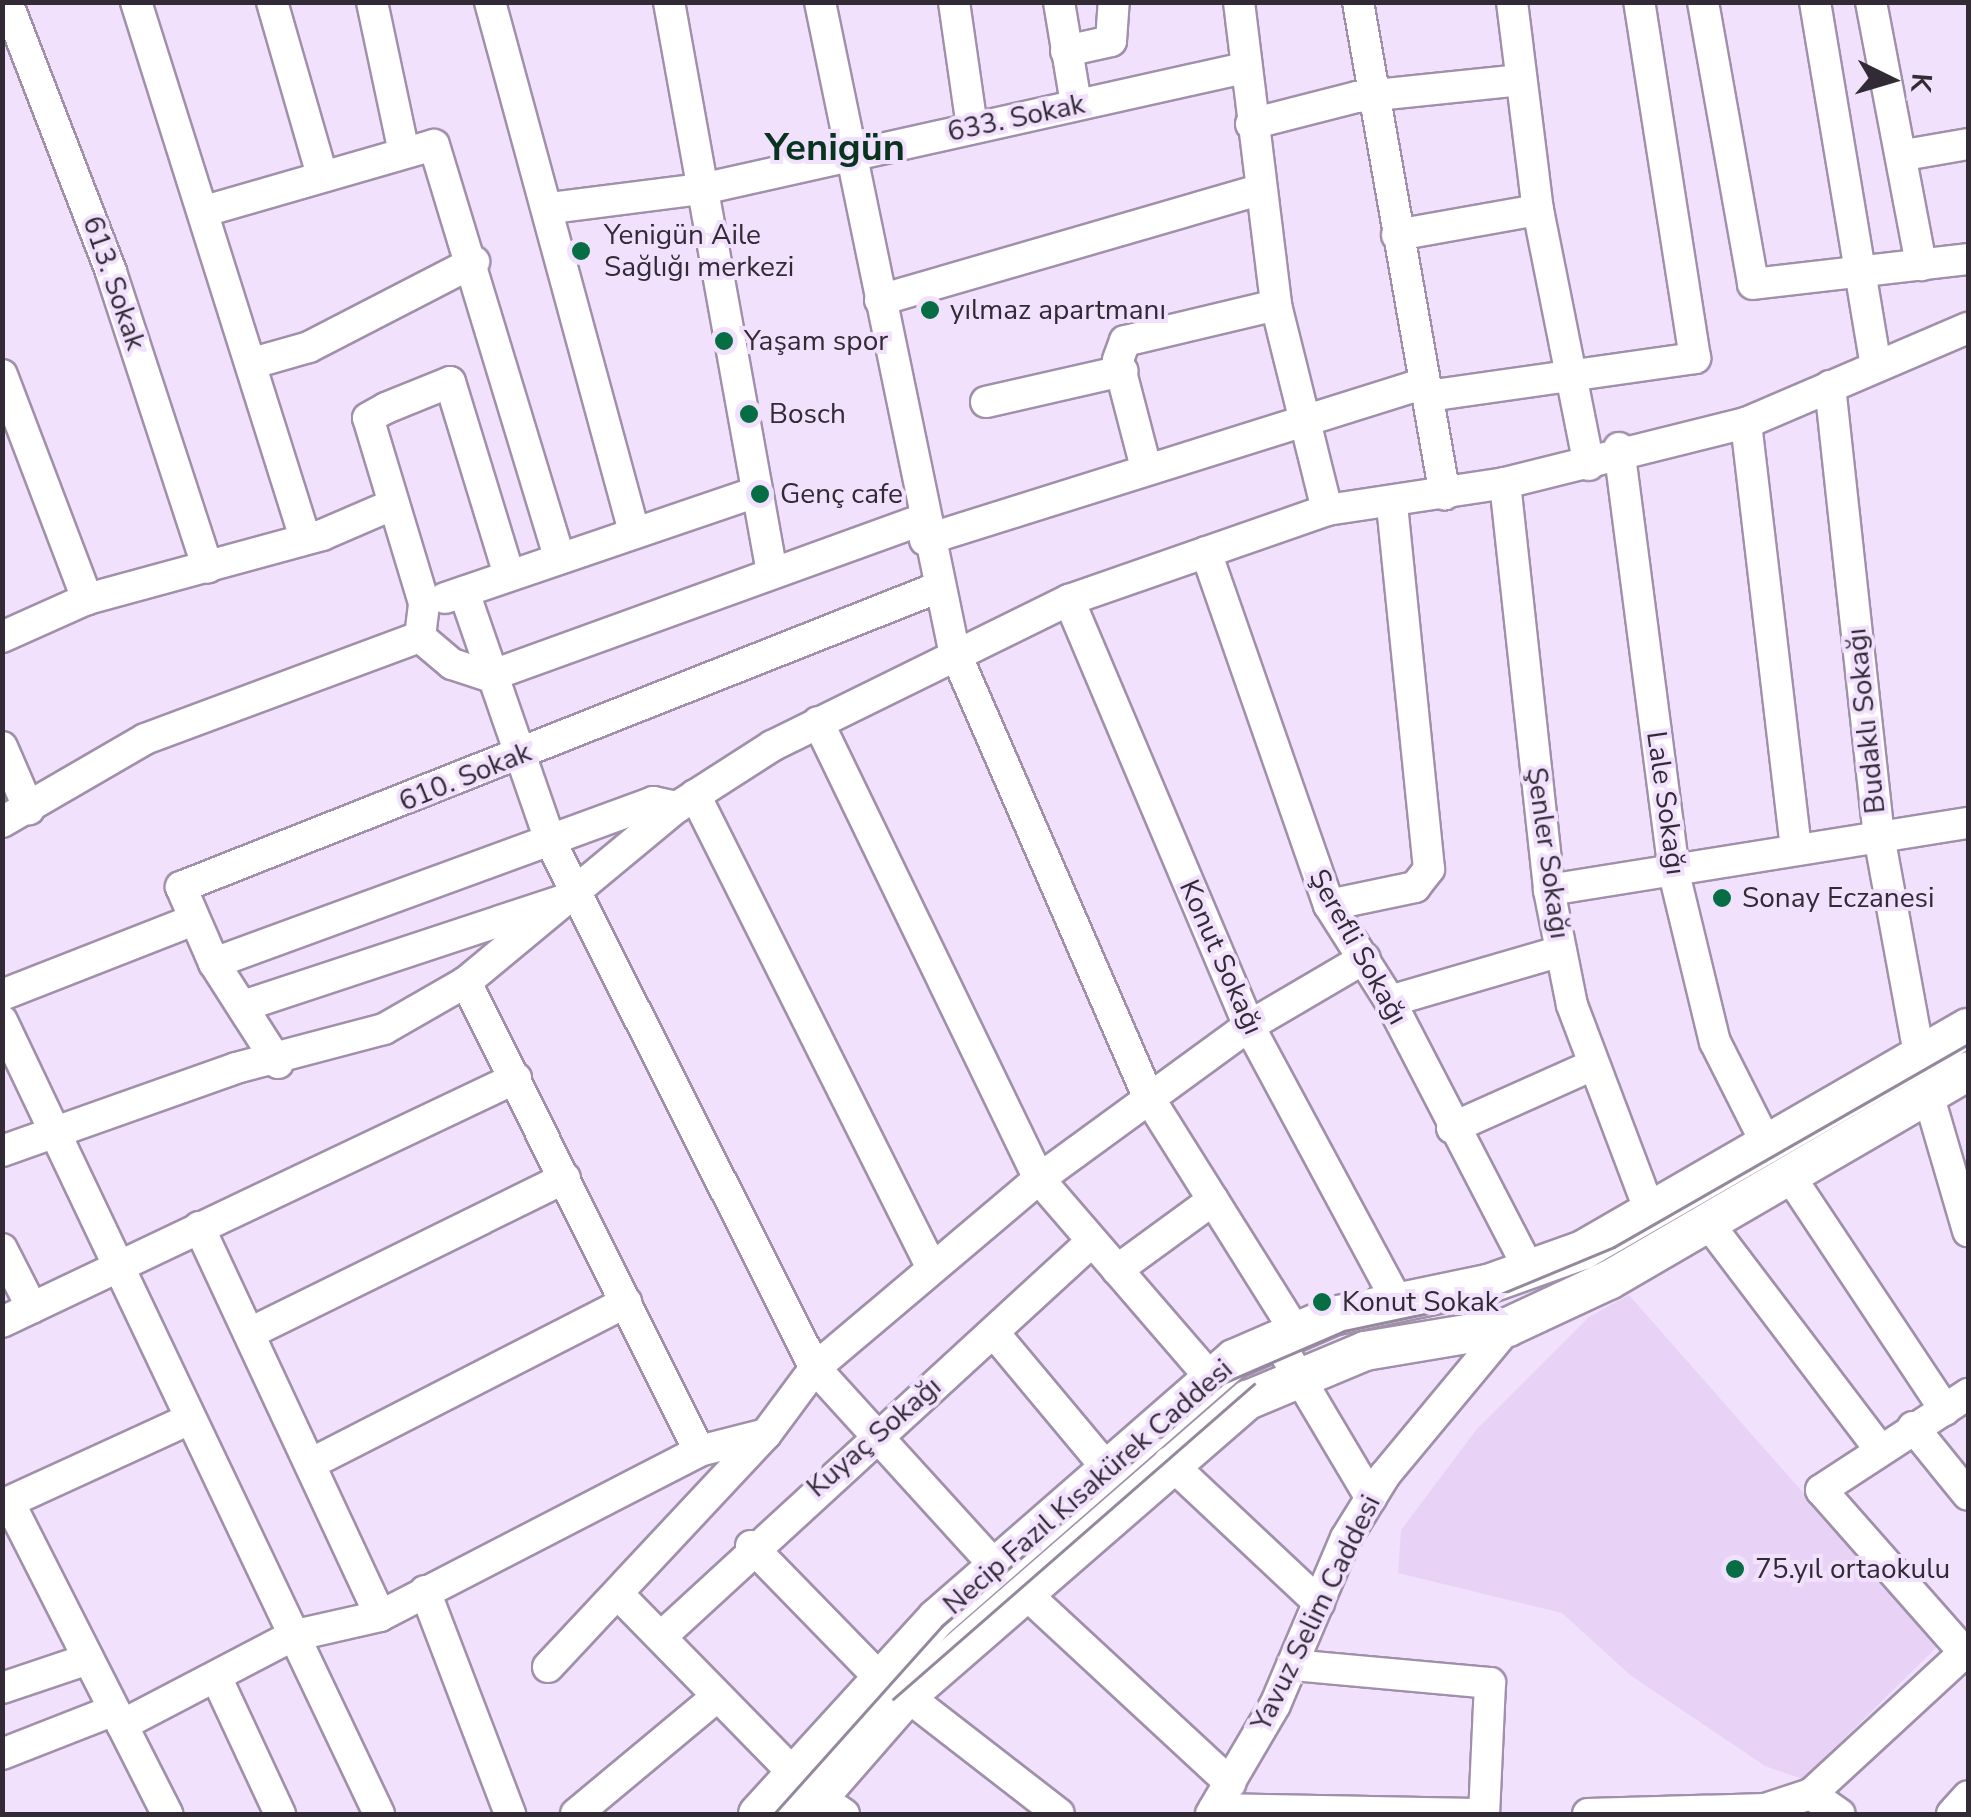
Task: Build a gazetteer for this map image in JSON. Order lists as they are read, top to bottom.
{
  "streets": {
    "main road": ["Necip Fazıl Kısakürek Caddesi"],
    "street": [
      "633. Sokak",
      "613. Sokak",
      "Budaklı Sokağı",
      "610. Sokak",
      "Lale Sokağı",
      "Şenler Sokağı",
      "Şerefli Sokağı",
      "Konut Sokağı",
      "Kuyaç Sokağı",
      "Yavuz Selim Caddesi"
    ]
  },
  "crossings": [
    ["Budaklı Sokağı", "Necip Fazıl Kısakürek Caddesi"],
    ["Lale Sokağı", "Necip Fazıl Kısakürek Caddesi"],
    ["Şenler Sokağı", "Necip Fazıl Kısakürek Caddesi"],
    ["Şerefli Sokağı", "Necip Fazıl Kısakürek Caddesi"],
    ["Konut Sokağı", "Necip Fazıl Kısakürek Caddesi"],
    ["Necip Fazıl Kısakürek Caddesi", "Yavuz Selim Caddesi"]
  ],
  "districts": ["Yenigün"],
  "places": [
    "Yenigün Aile Sağlığı merkezi",
    "yılmaz apartmanı",
    "Yaşam spor",
    "Bosch",
    "Genç cafe",
    "Sonay Eczanesi",
    "Konut Sokak",
    "75.yıl ortaokulu"
  ],
  "north": "right"
}
